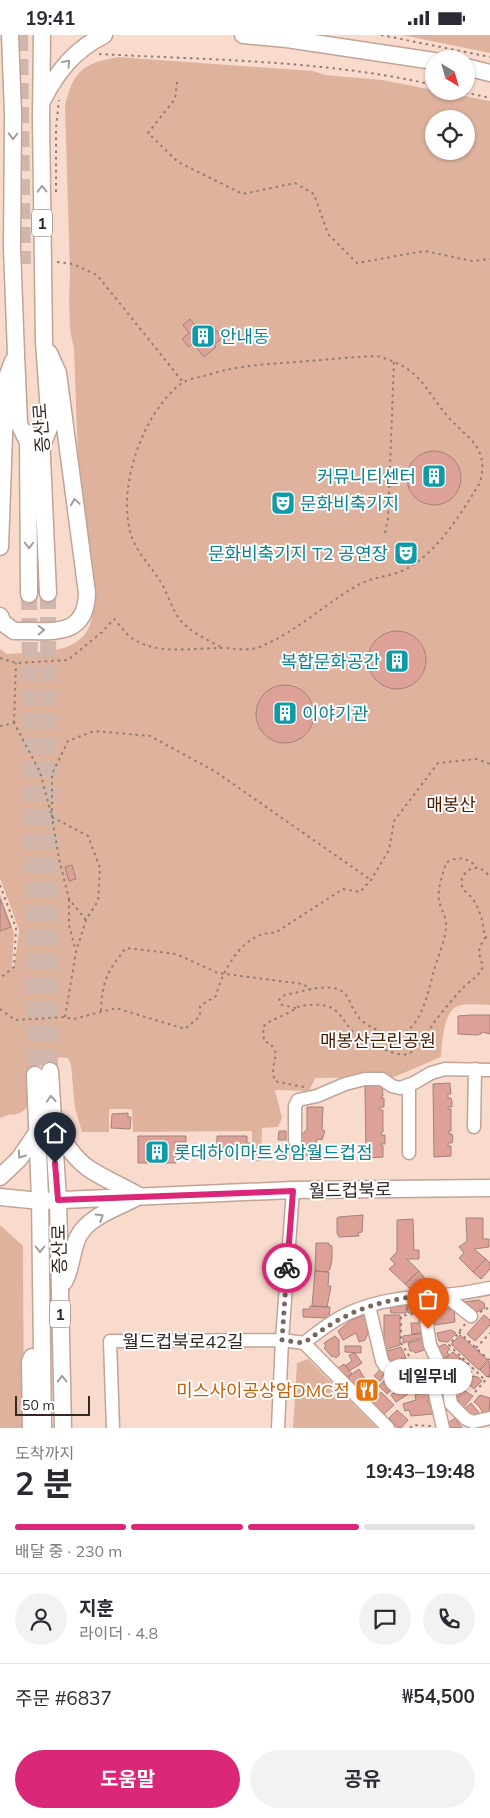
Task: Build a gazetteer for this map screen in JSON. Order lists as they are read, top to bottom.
{
  "streets": {
    "main road": ["1", "증산로", "월드컵북로"],
    "street": ["월드컵북로42길"]
  },
  "crossings": [
    ["1", "증산로"],
    ["증산로", "월드컵북로"]
  ],
  "parks": ["매봉산", "매봉산근린공원"],
  "places": {
    "building": [
      "안내동",
      "커뮤니티센터",
      "복합문화공간",
      "이야기관",
      "롯데하이마트상암월드컵점"
    ],
    "theatre": ["문화비축기지", "문화비축기지 T2 공연장"],
    "other": ["네일무네"],
    "restaurant": ["미스사이공상암DMC점"]
  },
  "scale_bar": "50 m",
  "north": "bottom right",
  "page": {
    "status": "19:41",
    "bubble": "네일무네",
    "scale": "50 m",
    "heading": ["2 분", "도착까지", "19:43–19:48"],
    "panel": [
      "지훈",
      "라이더 · 4.8",
      "주문 #6837",
      "₩54,500"
    ],
    "bar": "배달 중 · 230 m",
    "buttons": ["도움말", "공유"]
  }
}
